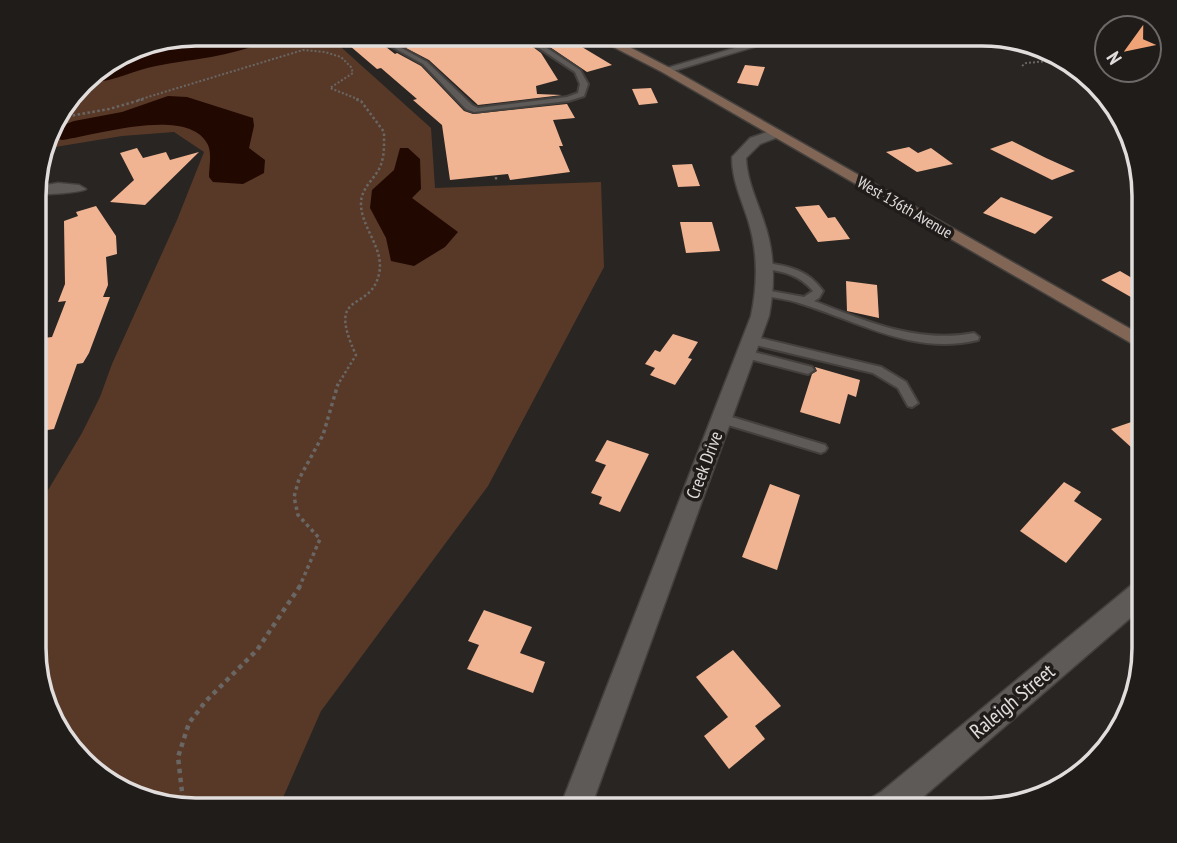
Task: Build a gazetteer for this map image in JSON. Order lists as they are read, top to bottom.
{
  "streets": {
    "main road": ["West 136th Avenue"],
    "street": ["Creek Drive", "Raleigh Street"]
  },
  "crossings": [
    ["West 136th Avenue", "Creek Drive"]
  ],
  "north": "bottom left"
}
